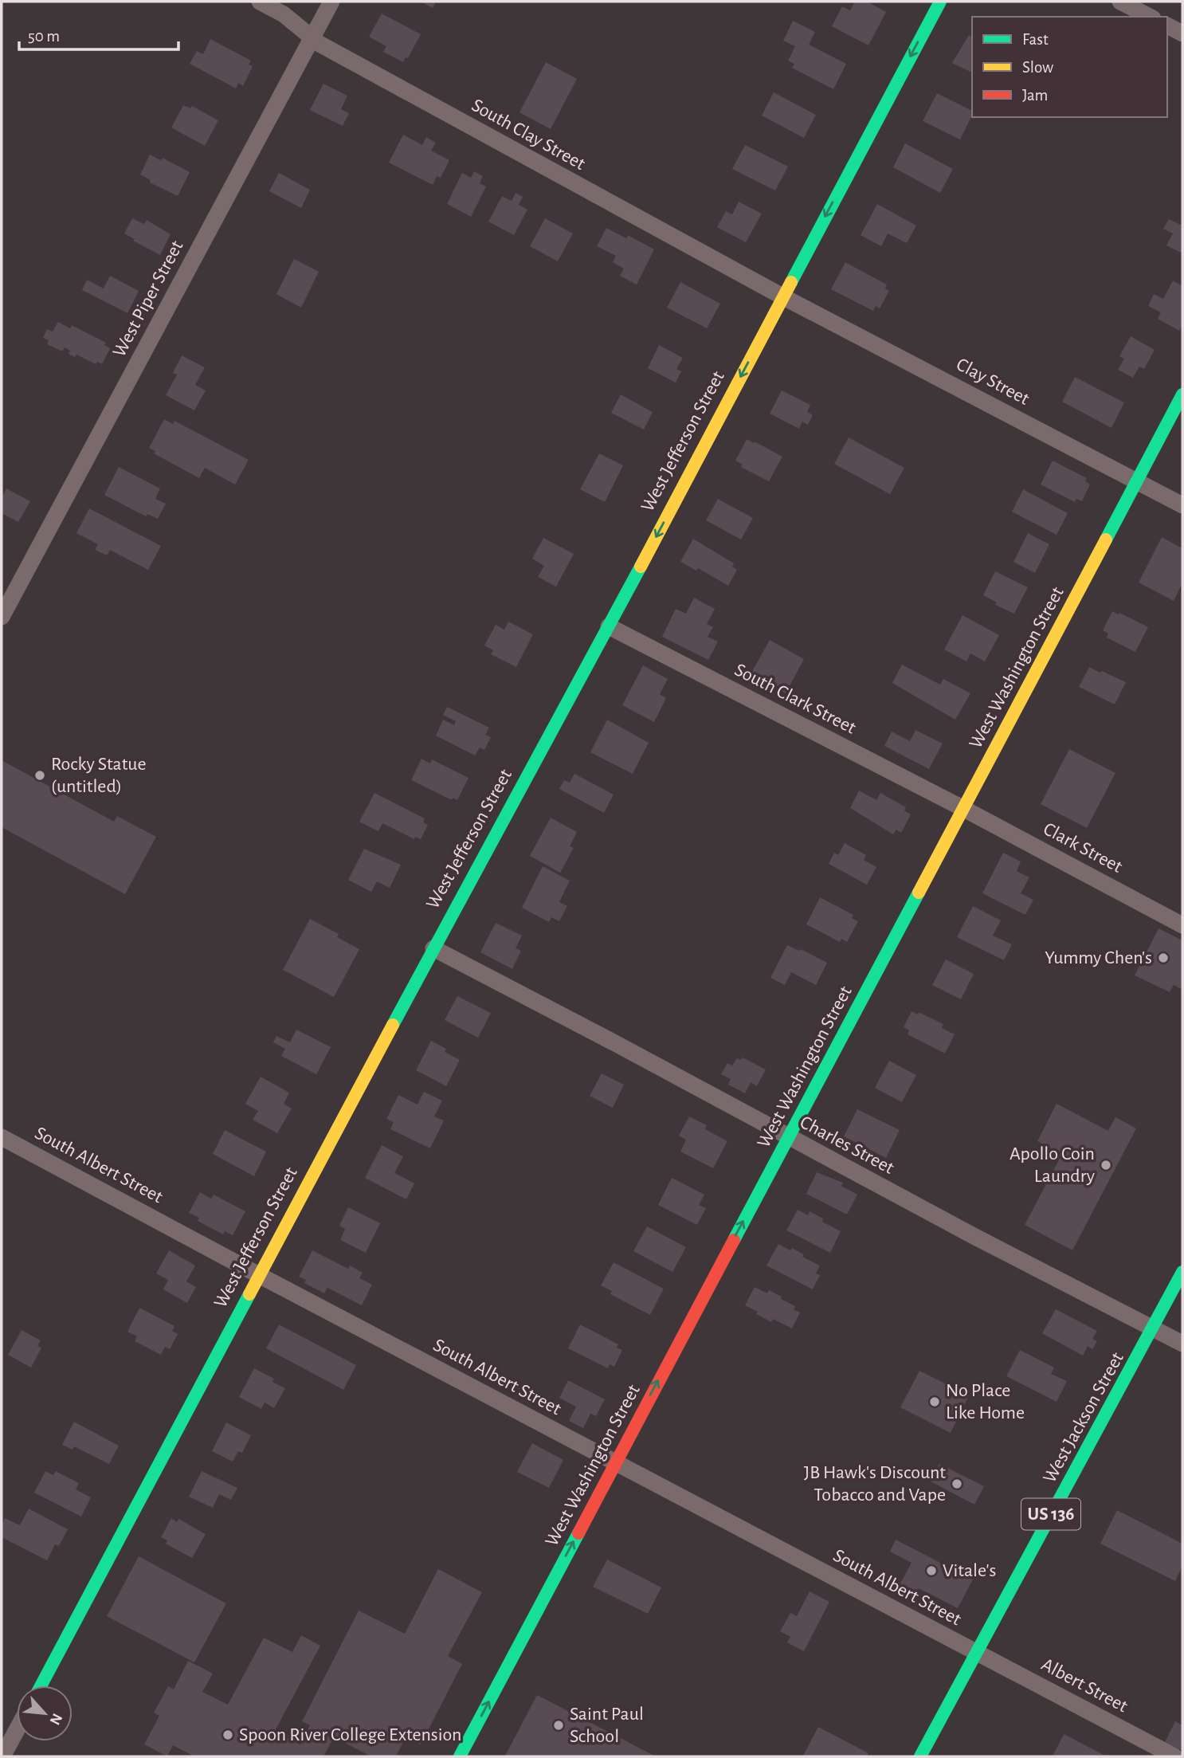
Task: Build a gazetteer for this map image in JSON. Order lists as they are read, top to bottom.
{
  "streets": {
    "street": [
      "South Clay Street",
      "West Piper Street",
      "Clay Street",
      "West Jefferson Street",
      "West Washington Street",
      "South Clark Street",
      "Clark Street",
      "Charles Street",
      "South Albert Street",
      "West Jackson Street",
      "US 136",
      "Albert Street"
    ]
  },
  "crossings": [
    ["South Clay Street", "West Piper Street"],
    ["South Clay Street", "Clay Street"],
    ["South Clay Street", "West Jefferson Street"],
    ["Clay Street", "West Jefferson Street"],
    ["Clay Street", "West Washington Street"],
    ["West Jefferson Street", "South Clark Street"],
    ["West Jefferson Street", "Charles Street"],
    ["West Jefferson Street", "South Albert Street"],
    ["West Washington Street", "South Clark Street"],
    ["West Washington Street", "Clark Street"],
    ["West Washington Street", "Charles Street"],
    ["West Washington Street", "South Albert Street"],
    ["South Clark Street", "Clark Street"],
    ["Charles Street", "West Jackson Street"],
    ["South Albert Street", "West Jackson Street"],
    ["South Albert Street", "Albert Street"],
    ["West Jackson Street", "Albert Street"]
  ],
  "one_way": ["West Jefferson Street", "West Washington Street"],
  "places": [
    "Rocky Statue (untitled)",
    "Yummy Chen's",
    "Apollo Coin Laundry",
    "No Place Like Home",
    "JB Hawk's Discount Tobacco and Vape",
    "Vitale's",
    "Saint Paul School",
    "Spoon River College Extension"
  ],
  "legend": ["Fast", "Slow", "Jam"],
  "scale_bar": "50 m",
  "north": "bottom right"
}
